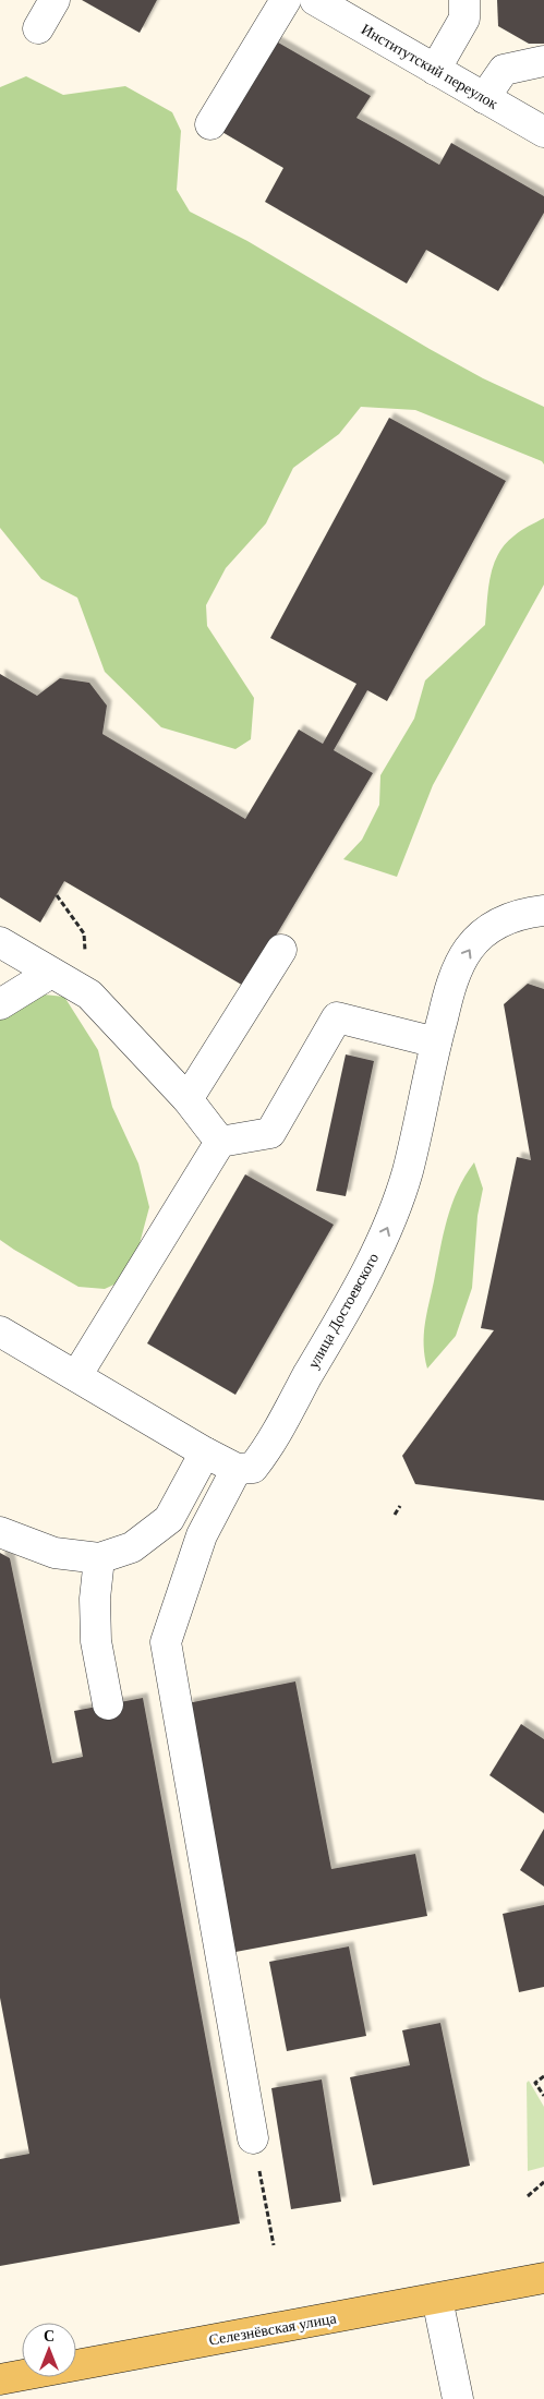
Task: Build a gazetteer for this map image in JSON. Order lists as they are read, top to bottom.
{
  "streets": {
    "main road": ["Селезнёвская улица"],
    "street": ["Институтский переулок", "улица Достоевского"]
  },
  "north": "top"
}
